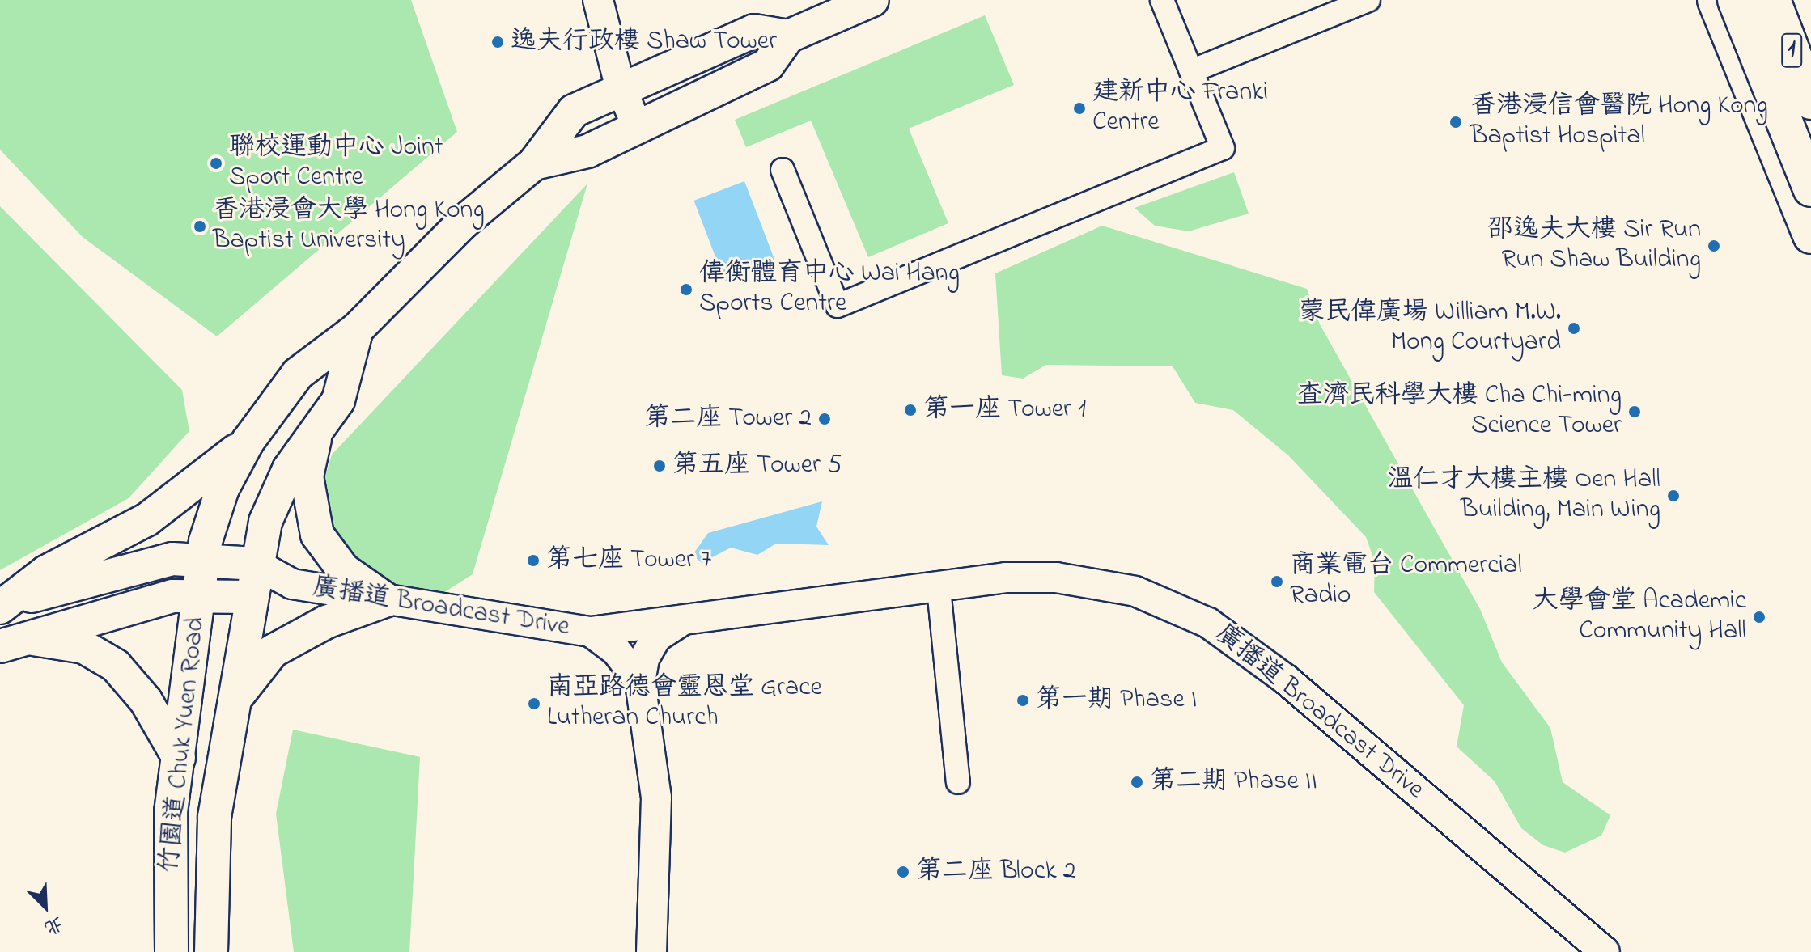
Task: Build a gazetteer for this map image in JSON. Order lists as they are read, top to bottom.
{
  "streets": {
    "main road": ["1", "竹園道 Chuk Yuen Road"],
    "street": ["廣播道 Broadcast Drive"]
  },
  "crossings": [
    ["廣播道 Broadcast Drive", "竹園道 Chuk Yuen Road"]
  ],
  "places": [
    "逸夫行政樓 Shaw Tower",
    "建新中心 Franki Centre",
    "香港浸信會醫院 Hong Kong Baptist Hospital",
    "聯校運動中心 Joint Sport Centre",
    "香港浸會大學 Hong Kong Baptist University",
    "邵逸夫大樓 Sir Run Run Shaw Building",
    "偉衡體育中心 Wai Hang Sports Centre",
    "蒙民偉廣場 William M.W. Mong Courtyard",
    "第一座 Tower 1",
    "查濟民科學大樓 Cha Chi-ming Science Tower",
    "第二座 Tower 2",
    "第五座 Tower 5",
    "溫仁才大樓主樓 Oen Hall Building, Main Wing",
    "第七座 Tower 7",
    "商業電台 Commercial Radio",
    "大學會堂 Academic Community Hall",
    "第一期 Phase I",
    "南亞路德會靈恩堂 Grace Lutheran Church",
    "第二期 Phase II",
    "第二座 Block 2"
  ],
  "north": "bottom right"
}
